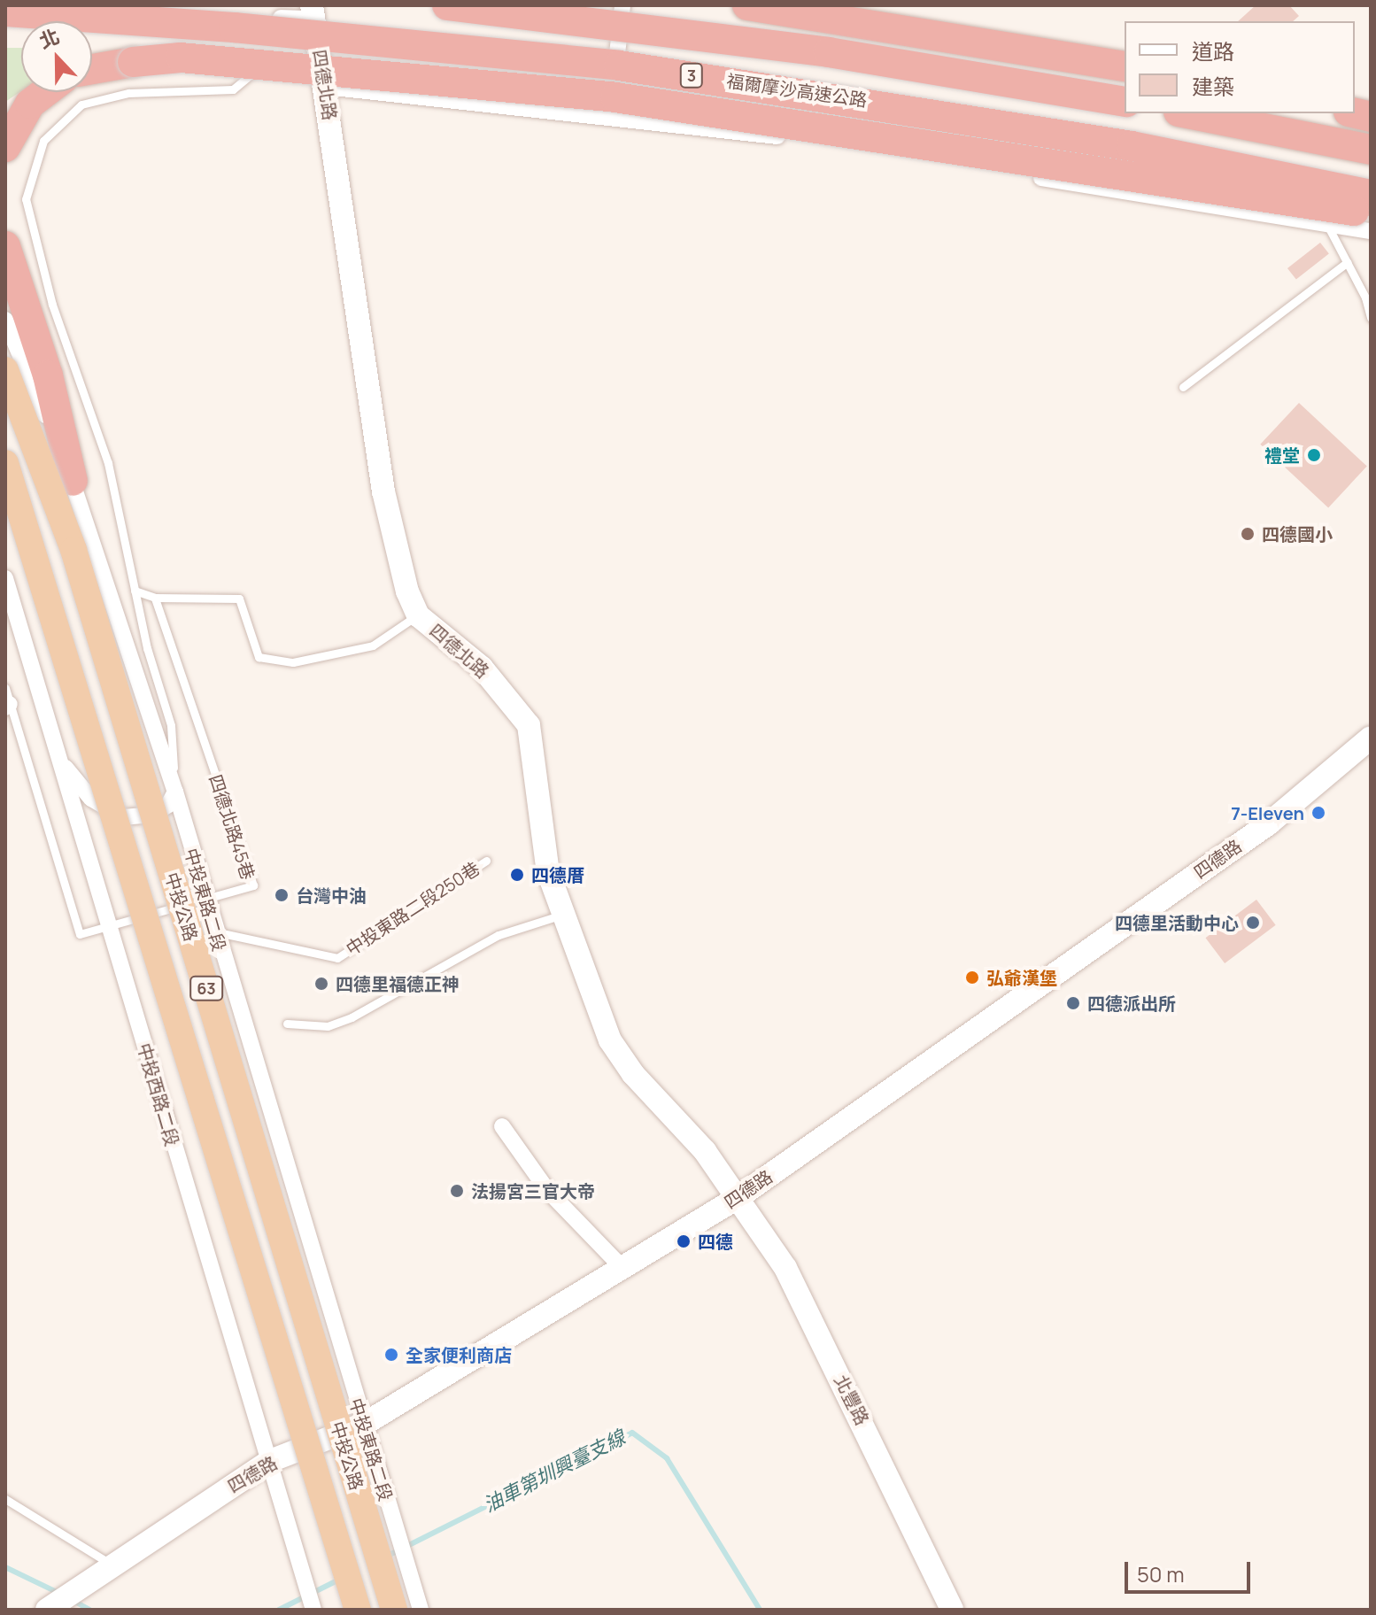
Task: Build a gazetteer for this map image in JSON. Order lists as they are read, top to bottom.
{
  "streets": {
    "highway": ["3", "福爾摩沙高速公路"],
    "main road": ["中投公路", "63"],
    "street": [
      "四德北路",
      "四德路",
      "中投東路二段",
      "中投西路二段",
      "北豐路"
    ],
    "lane": ["四德北路45巷", "中投東路二段250巷"]
  },
  "crossings": [
    ["四德北路", "四德路"],
    ["四德北路", "北豐路"],
    ["四德北路45巷", "中投東路二段"],
    ["四德北路45巷", "中投西路二段"],
    ["四德路", "中投東路二段"],
    ["四德路", "中投西路二段"],
    ["四德路", "北豐路"],
    ["中投東路二段", "中投東路二段250巷"]
  ],
  "water": ["油車第圳興臺支線"],
  "places": [
    "禮堂",
    "四德國小",
    "7-Eleven",
    "四德厝",
    "台灣中油",
    "四德里活動中心",
    "弘爺漢堡",
    "四德里福德正神",
    "四德派出所",
    "法揚宮三官大帝",
    "四德",
    "全家便利商店"
  ],
  "legend": ["道路", "建築"],
  "scale_bar": "50 m",
  "north": "top"
}
